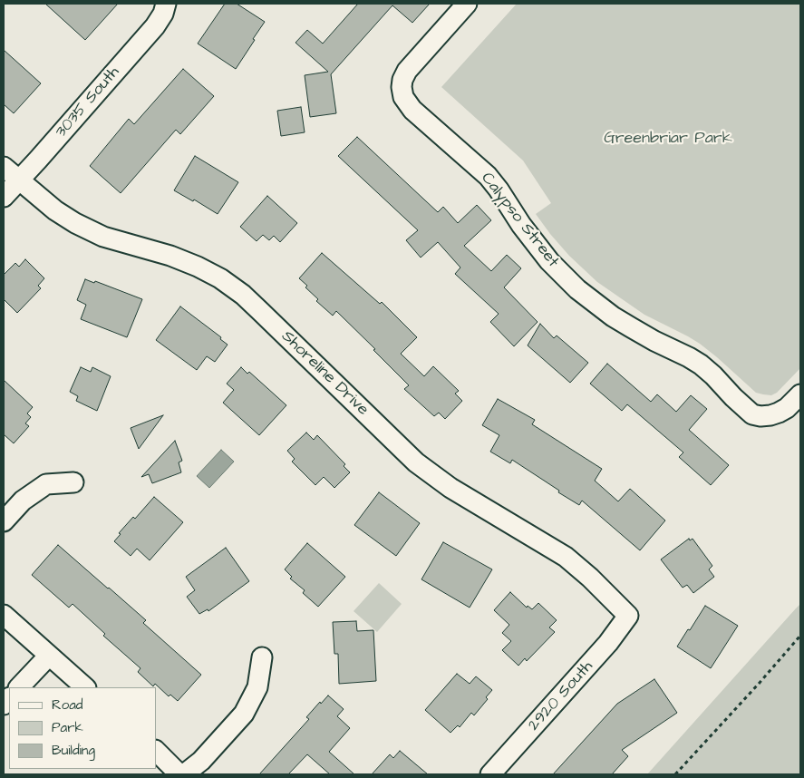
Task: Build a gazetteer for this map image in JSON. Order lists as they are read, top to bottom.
{
  "streets": {
    "street": [
      "3035 South",
      "Calypso Street",
      "Shoreline Drive",
      "2920 South"
    ]
  },
  "crossings": [
    ["3035 South", "Shoreline Drive"],
    ["Shoreline Drive", "2920 South"]
  ],
  "parks": ["Greenbriar Park"],
  "legend": ["Road", "Park", "Building"]
}
